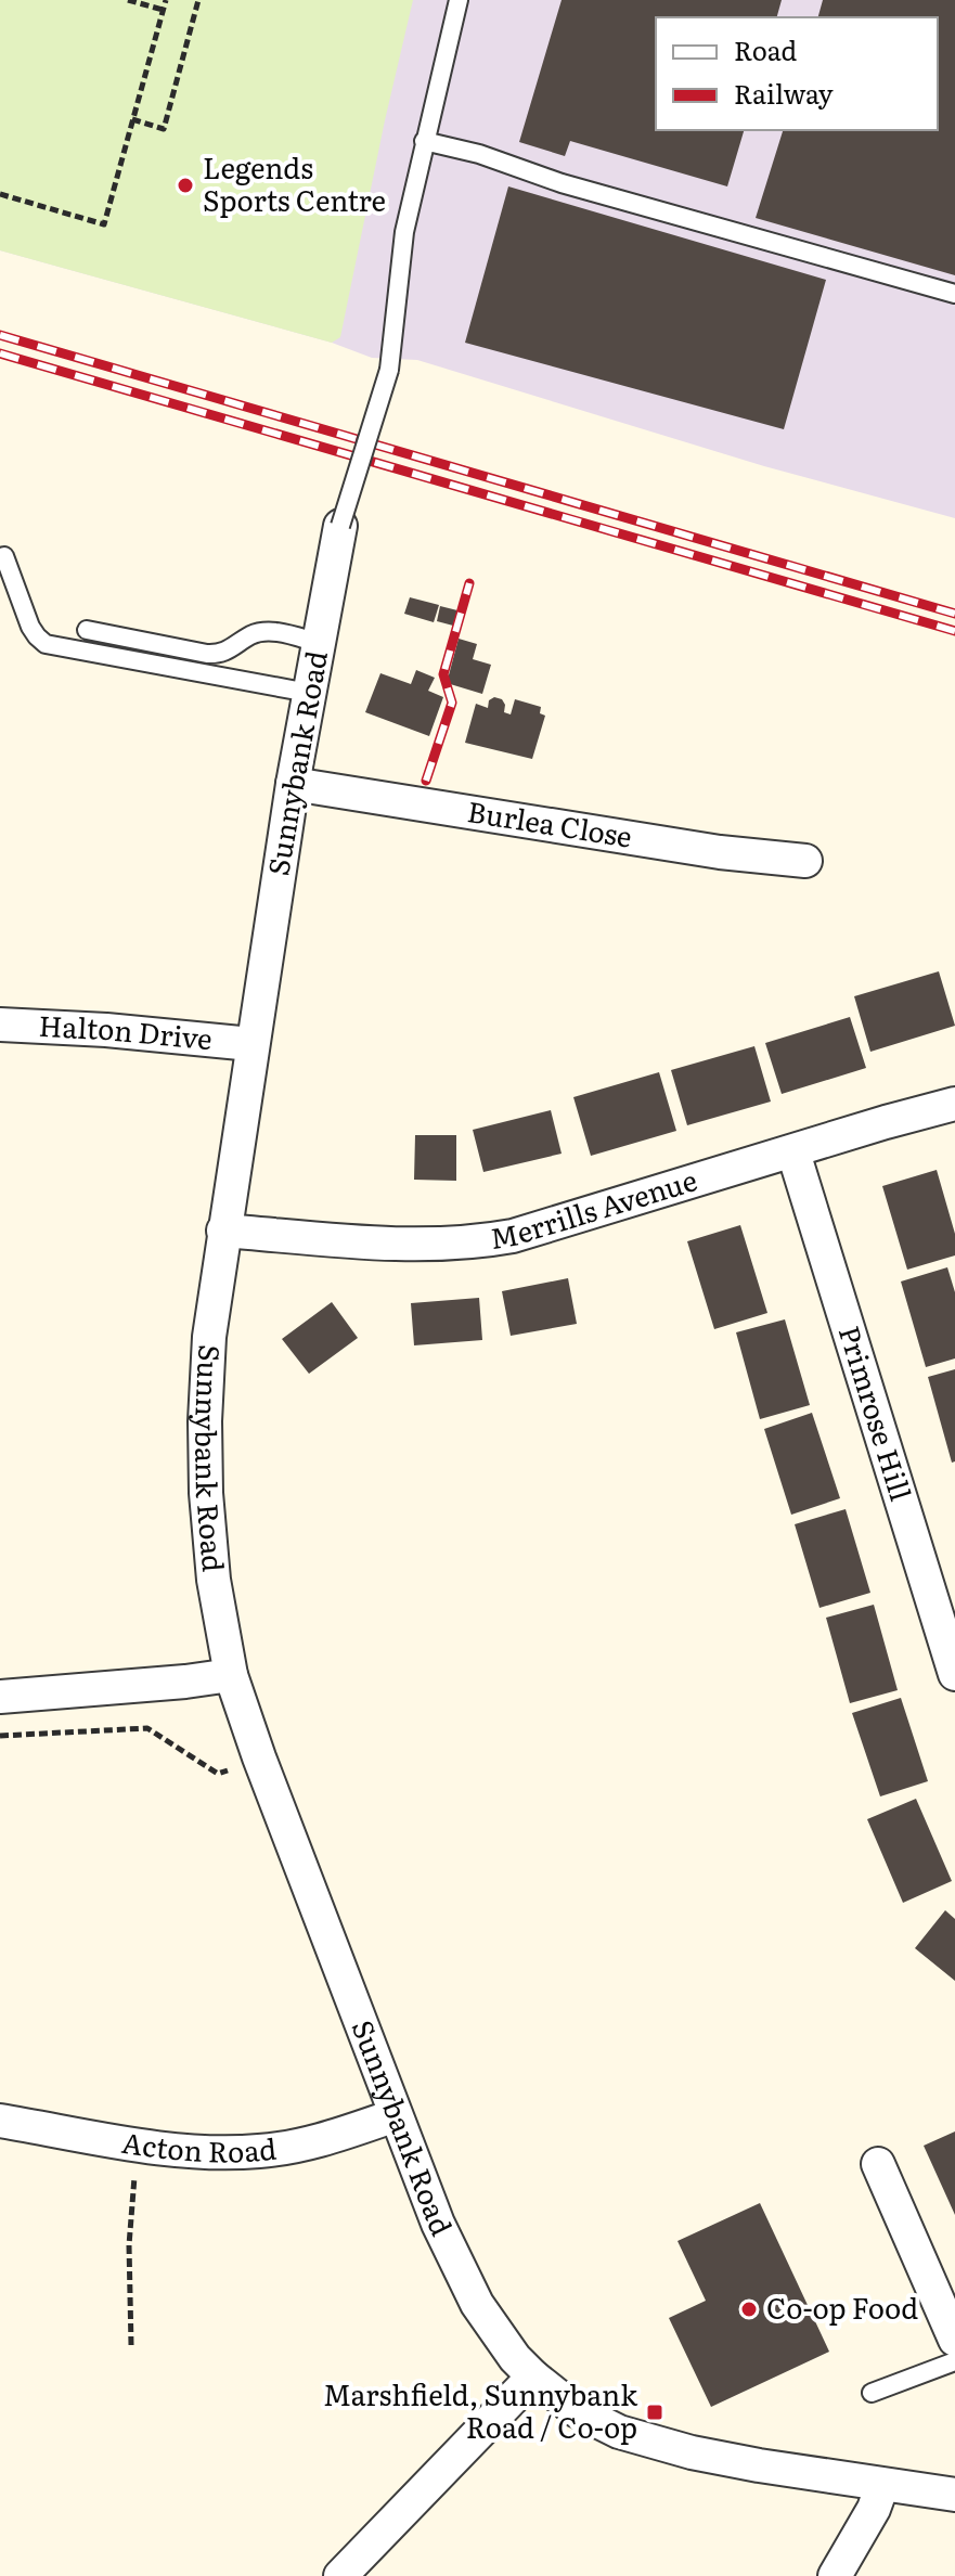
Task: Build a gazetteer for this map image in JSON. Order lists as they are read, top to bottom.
{
  "streets": {
    "street": [
      "Sunnybank Road",
      "Burlea Close",
      "Halton Drive",
      "Merrills Avenue",
      "Primrose Hill",
      "Acton Road"
    ]
  },
  "crossings": [
    ["Sunnybank Road", "Burlea Close"],
    ["Sunnybank Road", "Halton Drive"],
    ["Sunnybank Road", "Merrills Avenue"],
    ["Sunnybank Road", "Acton Road"],
    ["Merrills Avenue", "Primrose Hill"]
  ],
  "places": {
    "other": ["Legends Sports Centre", "Co-op Food"],
    "transit": ["Marshfield, Sunnybank Road / Co-op"]
  },
  "legend": ["Road", "Railway"]
}
